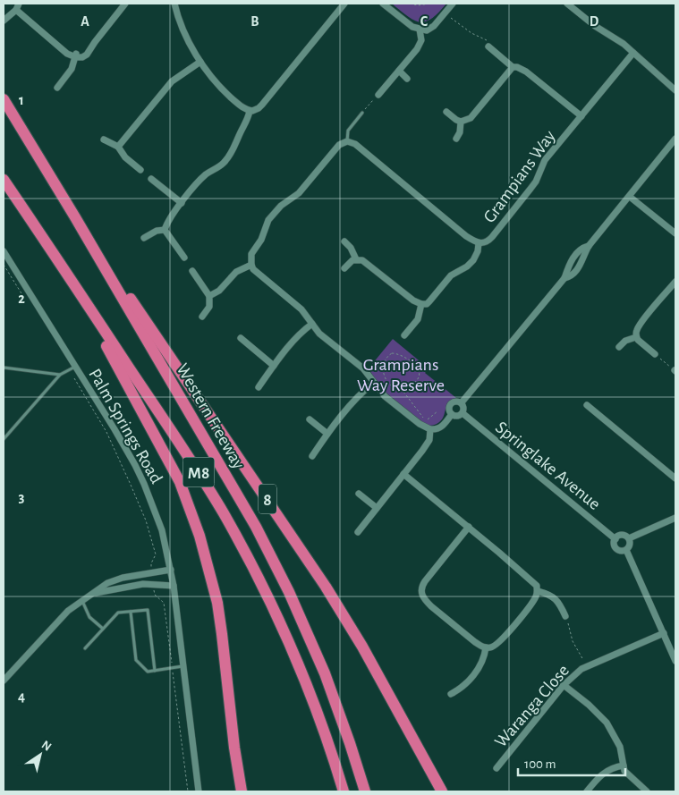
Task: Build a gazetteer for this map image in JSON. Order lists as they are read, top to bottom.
{
  "streets": {
    "highway": ["Western Freeway", "M8", "8"],
    "street": [
      "Grampians Way",
      "Palm Springs Road",
      "Springlake Avenue",
      "Waranga Close"
    ]
  },
  "crossings": [
    ["Western Freeway", "8"]
  ],
  "parks": ["Grampians Way Reserve"],
  "scale_bar": "100 m",
  "north": "top right",
  "grid": {
    "columns": [
      "A",
      "B",
      "C",
      "D"
    ],
    "rows": [
      "1",
      "2",
      "3",
      "4"
    ]
  }
}
